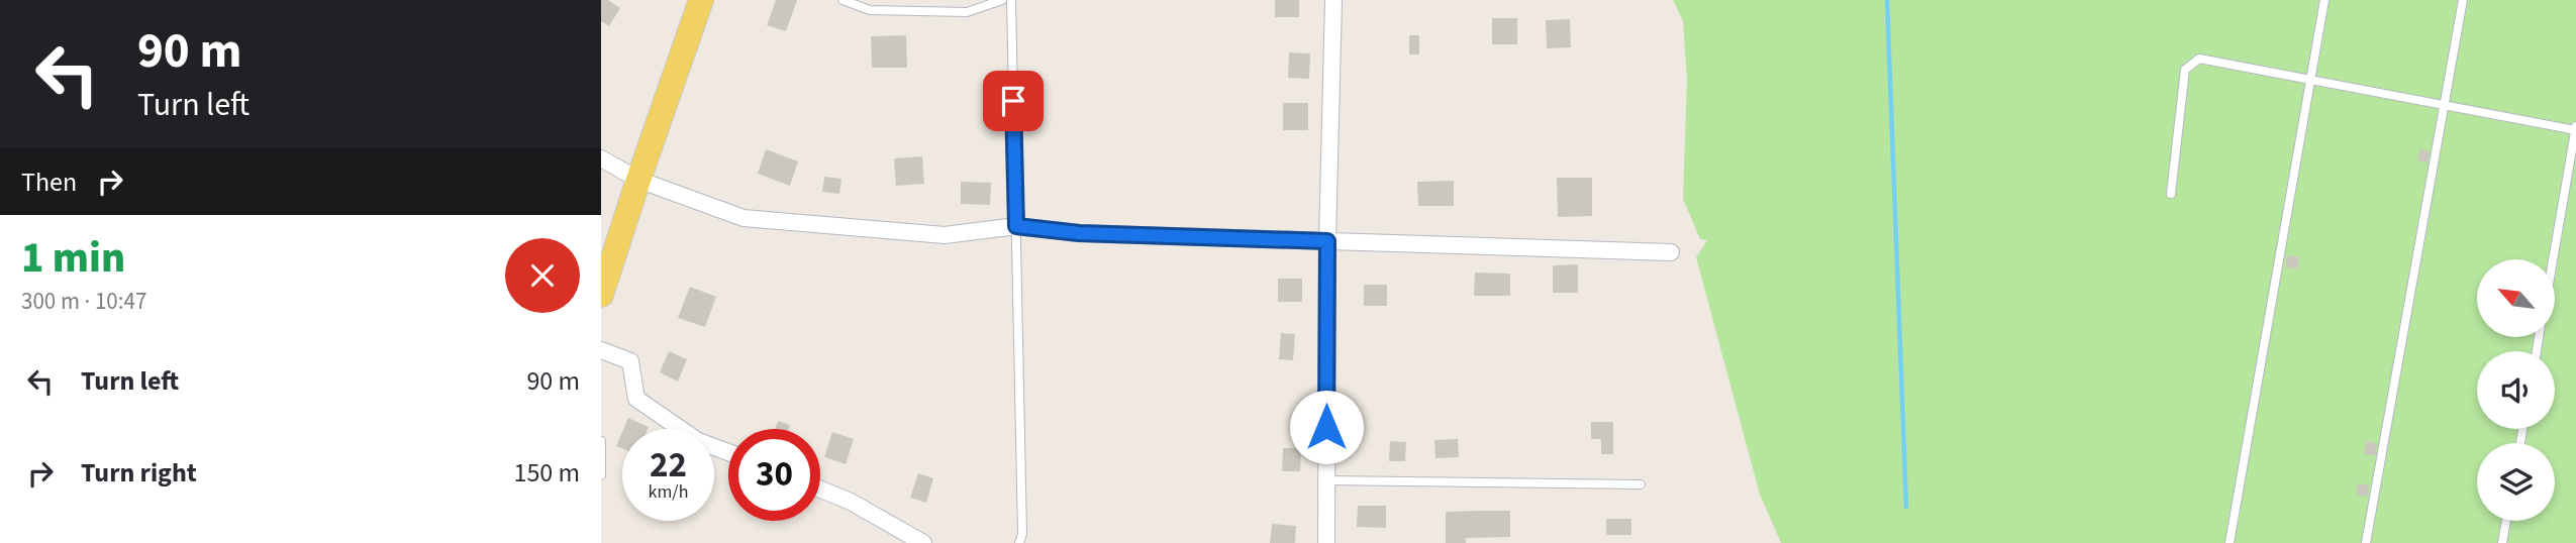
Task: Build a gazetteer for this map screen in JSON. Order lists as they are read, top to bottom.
{
  "north": "top left",
  "page": {
    "turn": ["90 m", "Turn left"],
    "then": "Then",
    "heading": ["1 min", "300 m · 10:47"],
    "list": [
      {
        "name": "Turn left",
        "value": "90 m"
      },
      {
        "name": "Turn right",
        "value": "150 m"
      }
    ],
    "speed": "22 km/h",
    "limit": "30"
  }
}
